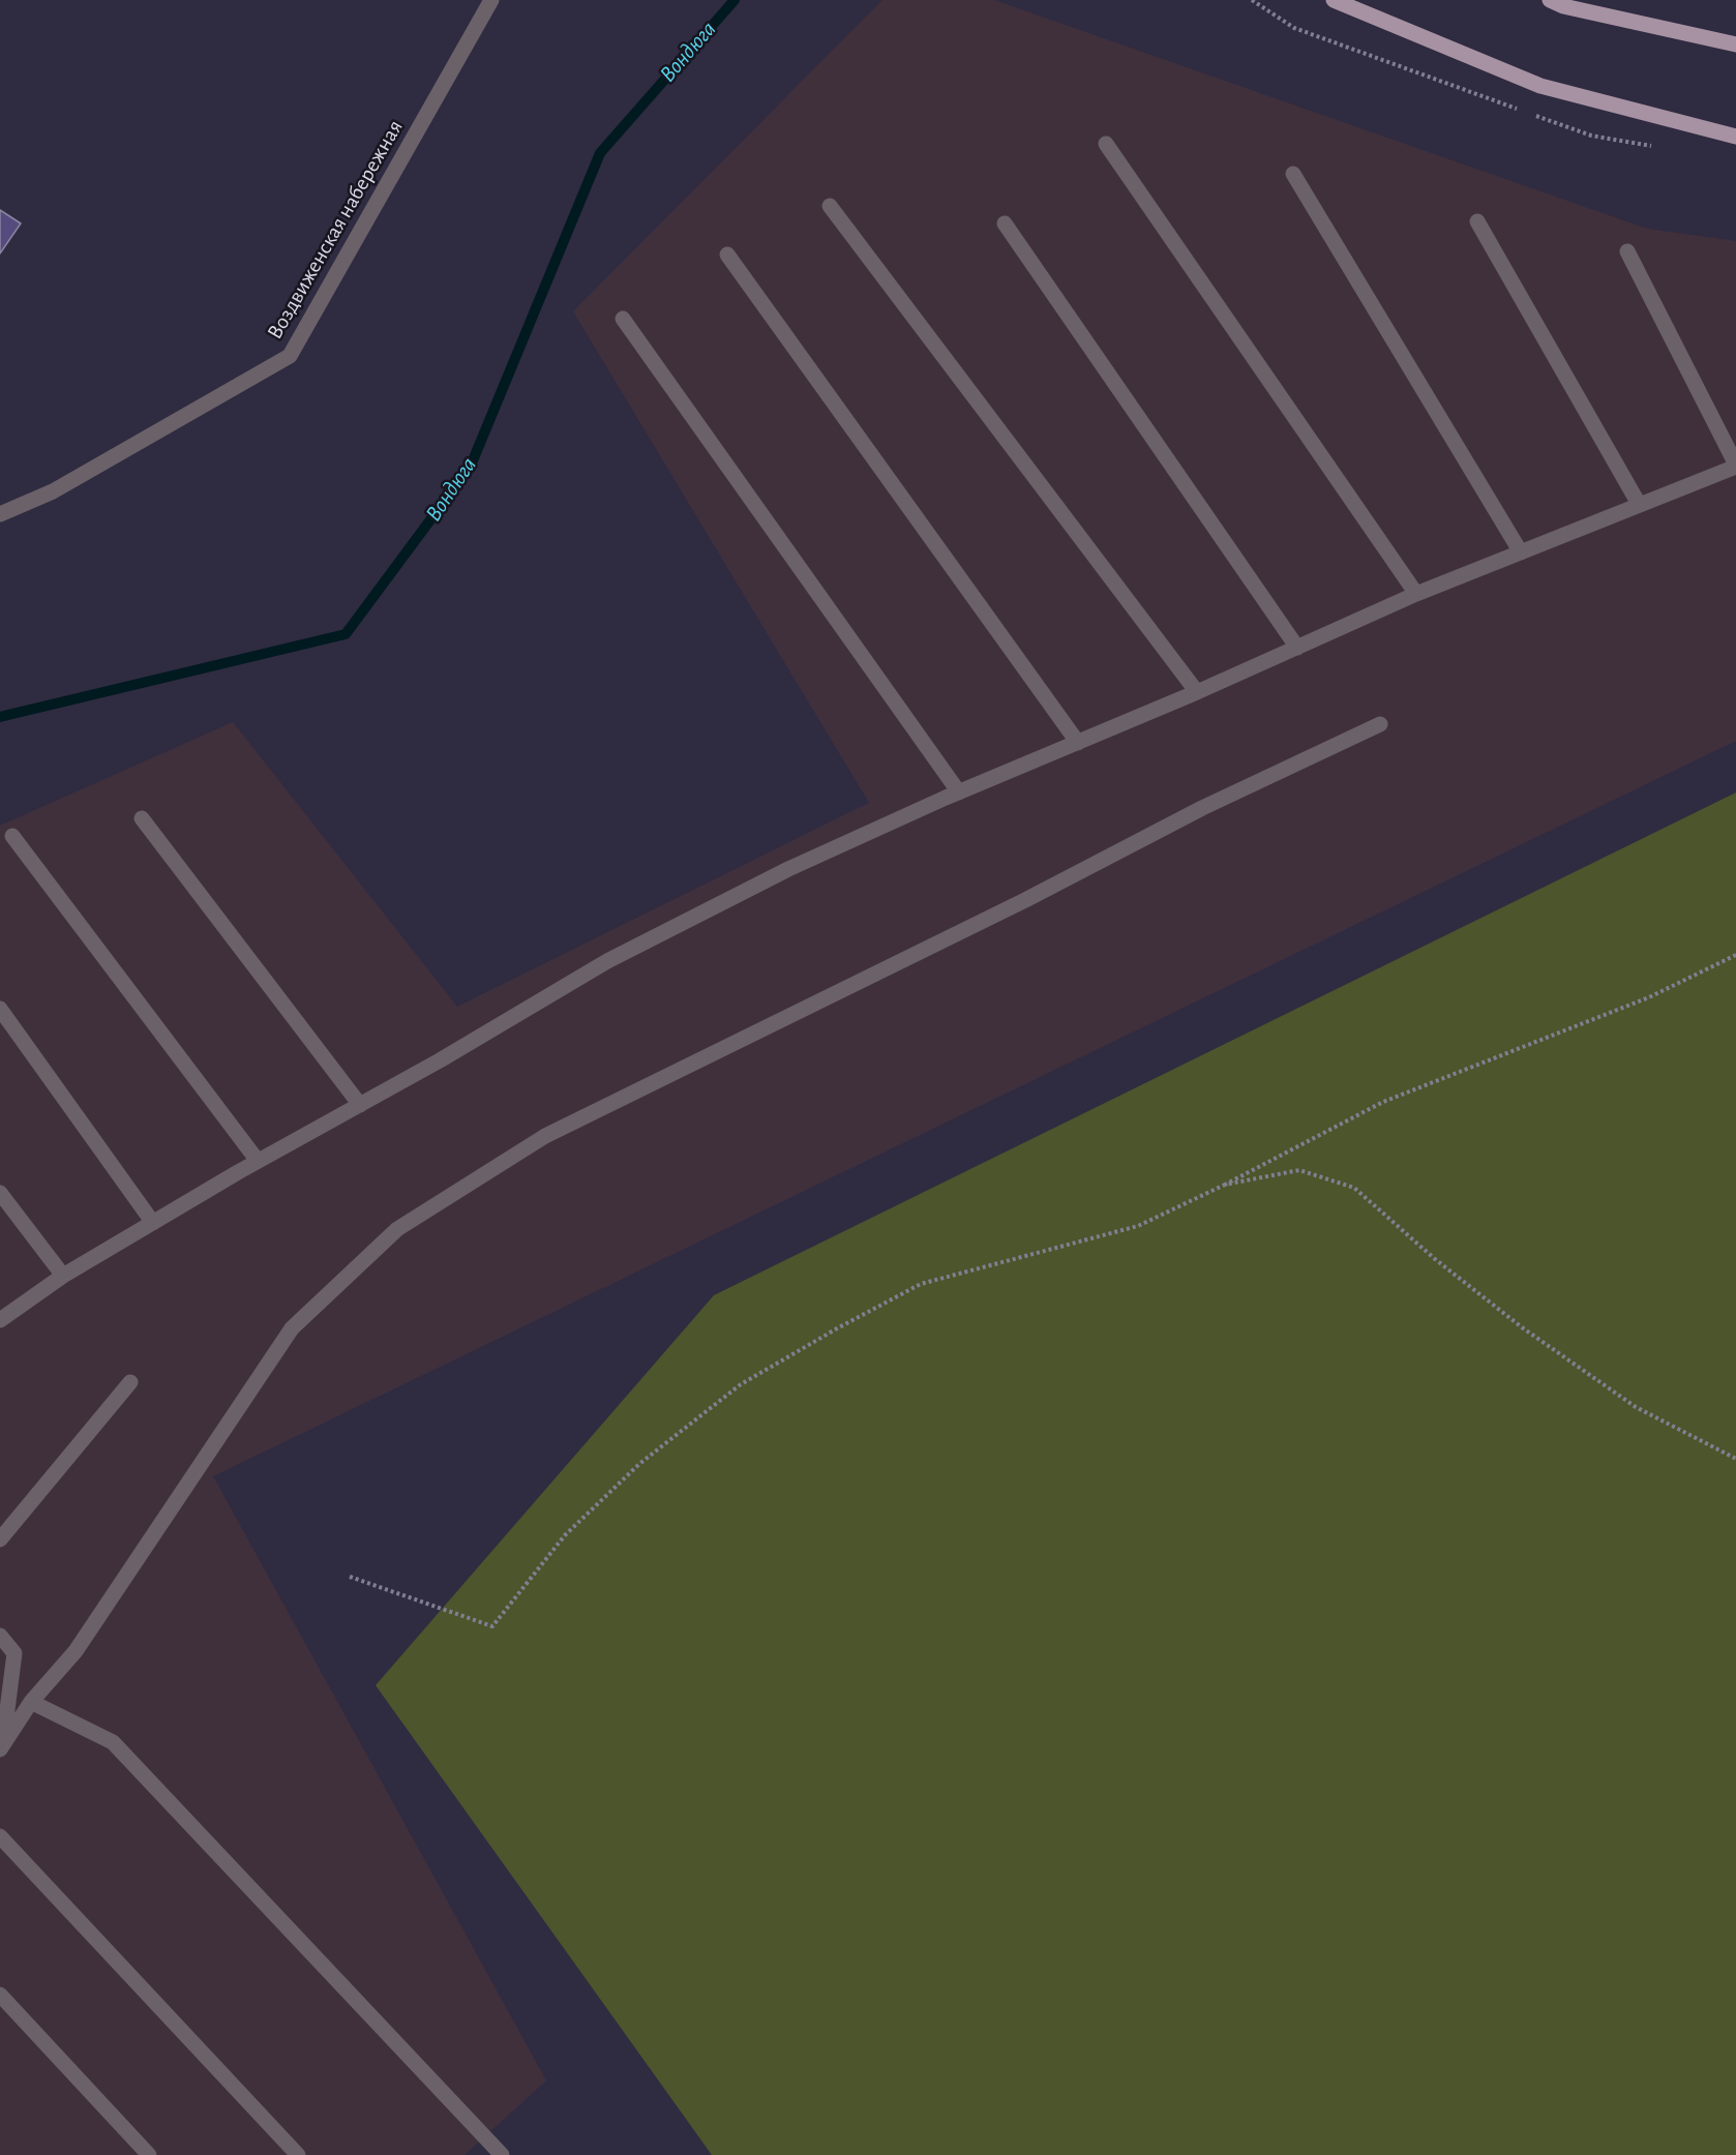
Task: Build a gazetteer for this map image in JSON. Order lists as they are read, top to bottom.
{
  "streets": {
    "street": ["Воздвиженская набережная"]
  },
  "water": ["Вондюга"]
}
